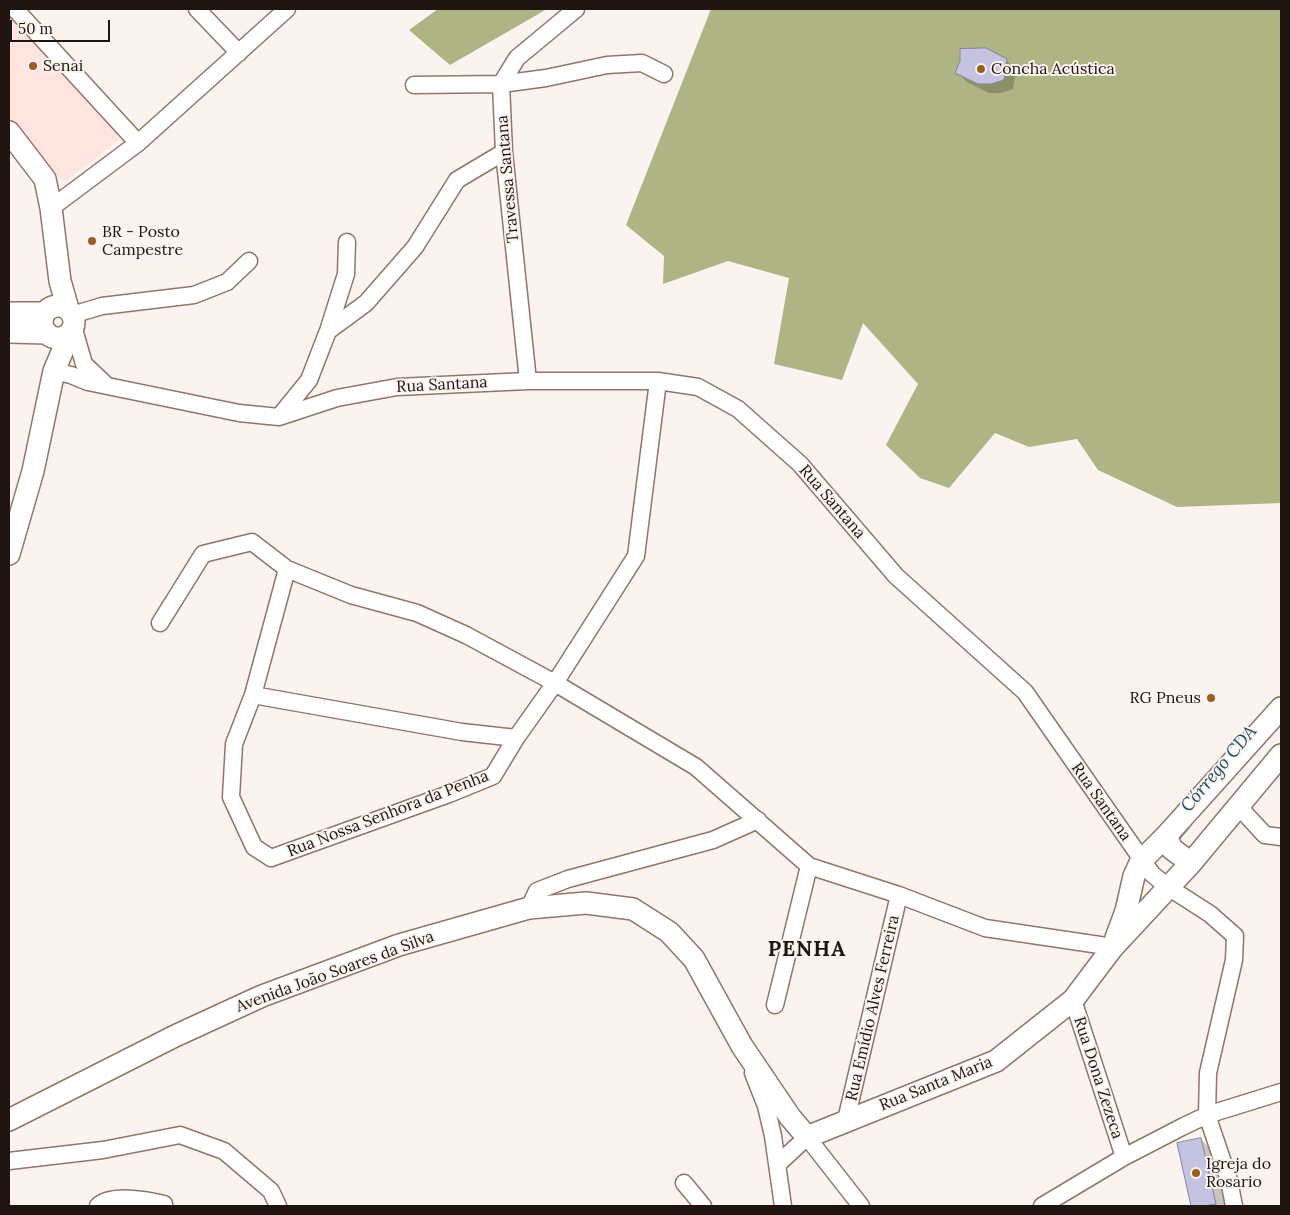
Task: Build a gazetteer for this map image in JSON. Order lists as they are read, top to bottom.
{
  "streets": {
    "main road": ["Avenida João Soares da Silva", "Rua Santa Maria"],
    "street": [
      "Travessa Santana",
      "Rua Santana",
      "Rua Nossa Senhora da Penha",
      "Rua Emídio Alves Ferreira",
      "Rua Dona Zezeca"
    ]
  },
  "crossings": [
    ["Travessa Santana", "Rua Santana"],
    ["Rua Santana", "Rua Nossa Senhora da Penha"],
    ["Avenida João Soares da Silva", "Rua Santa Maria"],
    ["Rua Emídio Alves Ferreira", "Rua Santa Maria"],
    ["Rua Dona Zezeca", "Rua Santa Maria"]
  ],
  "districts": ["PENHA"],
  "water": ["Córrego CDA"],
  "places": [
    "Senai",
    "Concha Acústica",
    "BR - Posto Campestre",
    "RG Pneus",
    "Igreja do Rosario"
  ],
  "scale_bar": "50 m"
}
